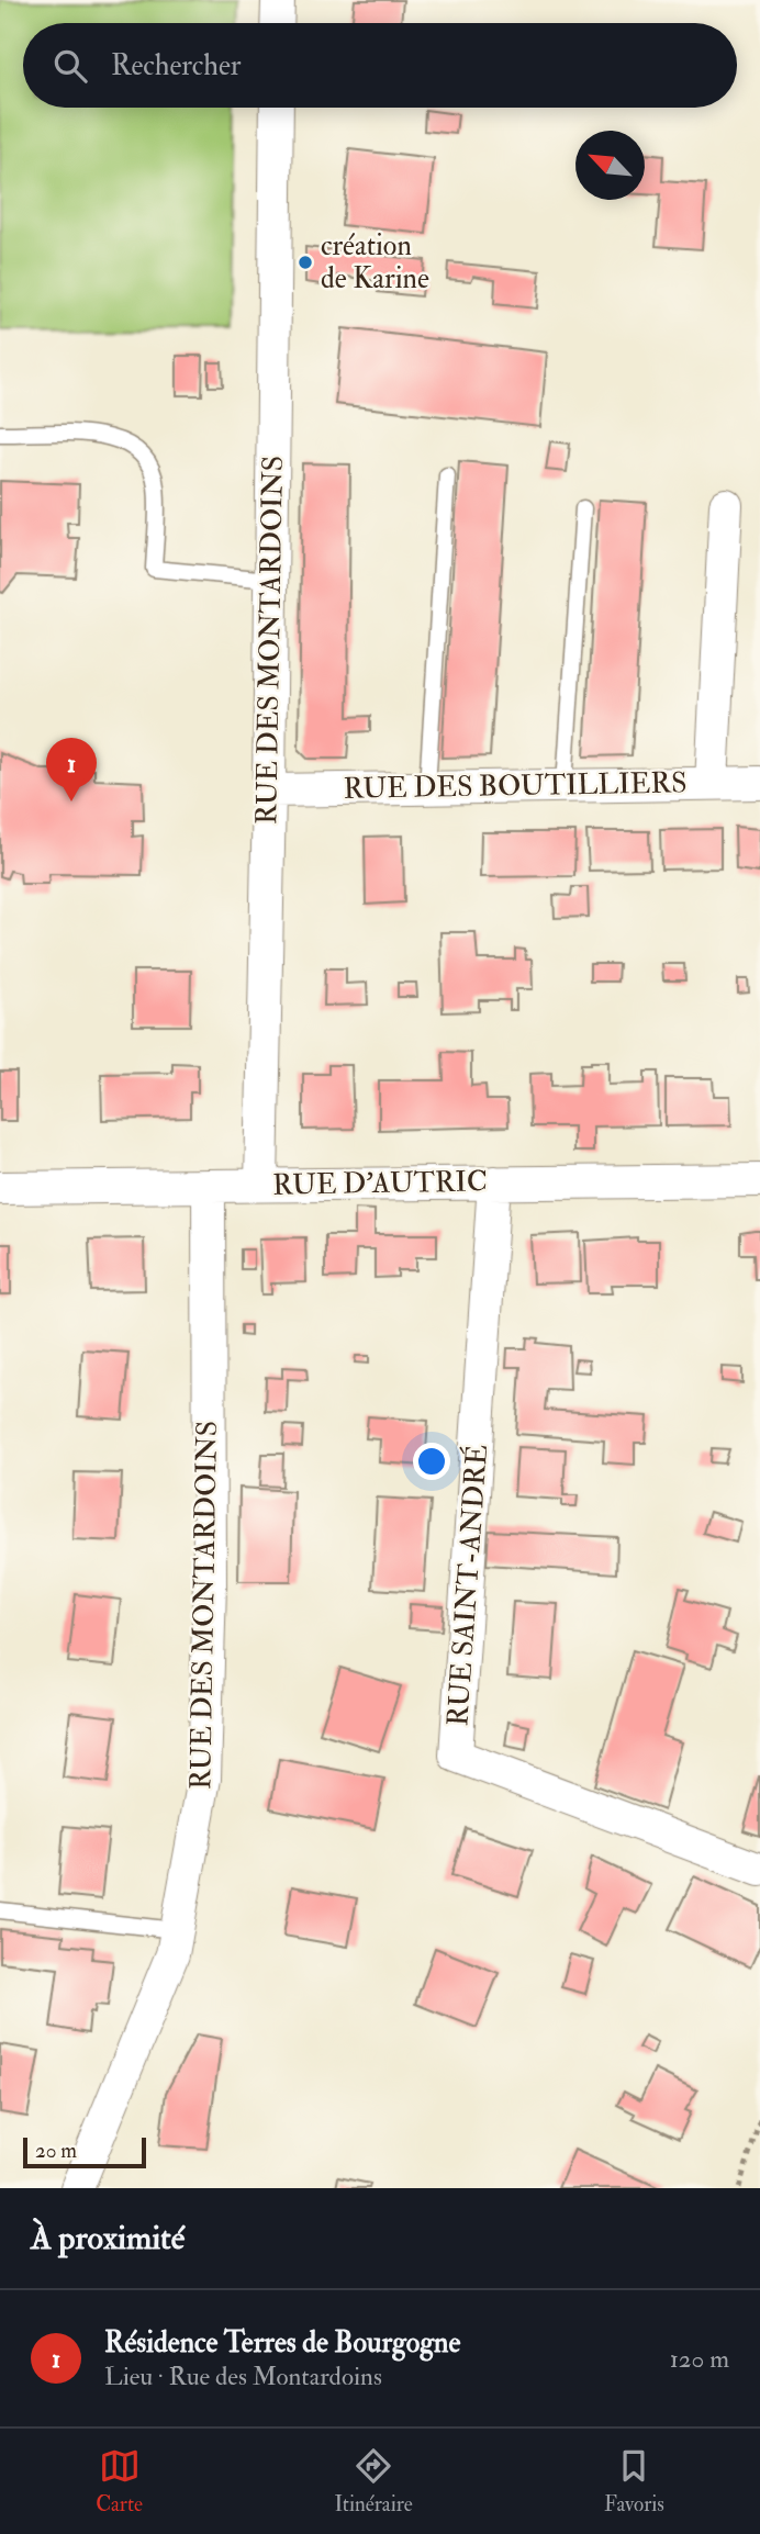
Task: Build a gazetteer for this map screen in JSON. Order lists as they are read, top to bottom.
{
  "streets": {
    "street": [
      "RUE DES MONTARDOINS",
      "RUE DES BOUTILLIERS",
      "RUE D'AUTRIC",
      "RUE SAINT-ANDRÉ"
    ]
  },
  "crossings": [
    ["RUE DES MONTARDOINS", "RUE DES BOUTILLIERS"],
    ["RUE DES MONTARDOINS", "RUE D'AUTRIC"],
    ["RUE D'AUTRIC", "RUE SAINT-ANDRÉ"]
  ],
  "places": ["création de Karine"],
  "scale_bar": "20 m",
  "north": "top left",
  "page": {
    "search": "Rechercher",
    "pins": "1",
    "scale": "20 m",
    "heading": "À proximité",
    "list": [
      {
        "mark": "1",
        "name": "Résidence Terres de Bourgogne",
        "note": "Lieu · Rue des Montardoins",
        "value": "120 m"
      }
    ],
    "nav": ["Carte", "Itinéraire", "Favoris"]
  }
}
